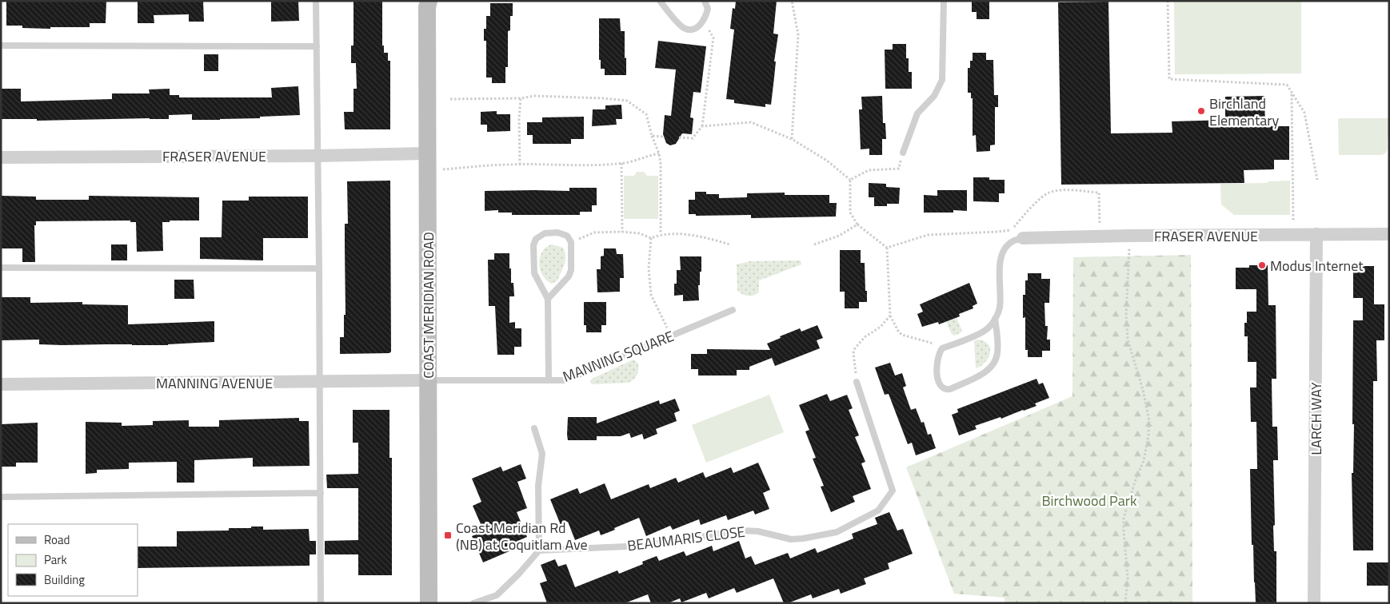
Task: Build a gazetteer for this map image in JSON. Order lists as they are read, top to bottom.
{
  "streets": {
    "main road": ["COAST MERIDIAN ROAD"],
    "street": ["FRASER AVENUE", "MANNING AVENUE", "LARCH WAY"],
    "lane": ["MANNING SQUARE", "BEAUMARIS CLOSE"]
  },
  "crossings": [
    ["FRASER AVENUE", "COAST MERIDIAN ROAD"],
    ["FRASER AVENUE", "LARCH WAY"],
    ["COAST MERIDIAN ROAD", "MANNING SQUARE"],
    ["COAST MERIDIAN ROAD", "MANNING AVENUE"],
    ["MANNING SQUARE", "MANNING AVENUE"]
  ],
  "parks": ["Birchwood Park"],
  "places": {
    "other": ["Birchland Elementary", "Modus Internet"],
    "transit": ["Coast Meridian Rd (NB) at Coquitlam Ave"]
  },
  "legend": ["Road", "Park", "Building"]
}
